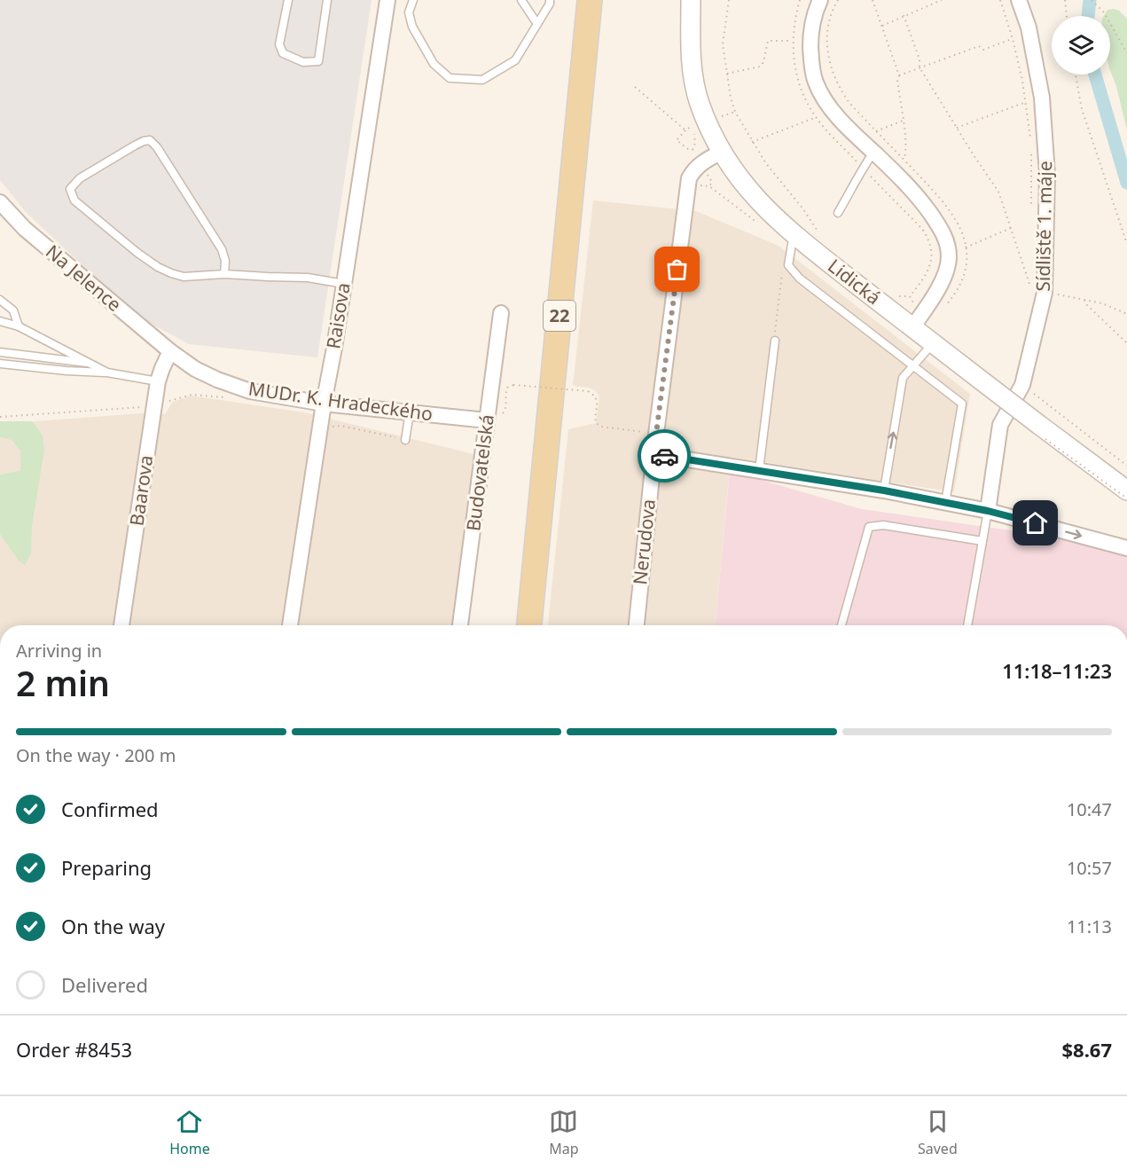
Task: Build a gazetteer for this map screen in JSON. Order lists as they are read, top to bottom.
{
  "streets": {
    "main road": ["22"],
    "street": [
      "Sídliště 1. máje",
      "Na Jelence",
      "Lidická",
      "Raisova",
      "MUDr. K. Hradeckého",
      "Budovatelská",
      "Baarova",
      "Nerudova"
    ]
  },
  "crossings": [
    ["Na Jelence", "MUDr. K. Hradeckého"],
    ["Na Jelence", "Baarova"],
    ["Lidická", "Nerudova"],
    ["Raisova", "MUDr. K. Hradeckého"],
    ["MUDr. K. Hradeckého", "Budovatelská"],
    ["MUDr. K. Hradeckého", "Baarova"]
  ],
  "page": {
    "heading": ["2 min", "Arriving in", "11:18–11:23"],
    "panel": ["Order #8453", "$8.67"],
    "bar": "On the way · 200 m",
    "list": [
      ["Confirmed", "10:47"],
      ["Preparing", "10:57"],
      ["On the way", "11:13"],
      "Delivered"
    ],
    "tabs": ["Home", "Map", "Saved"]
  }
}
